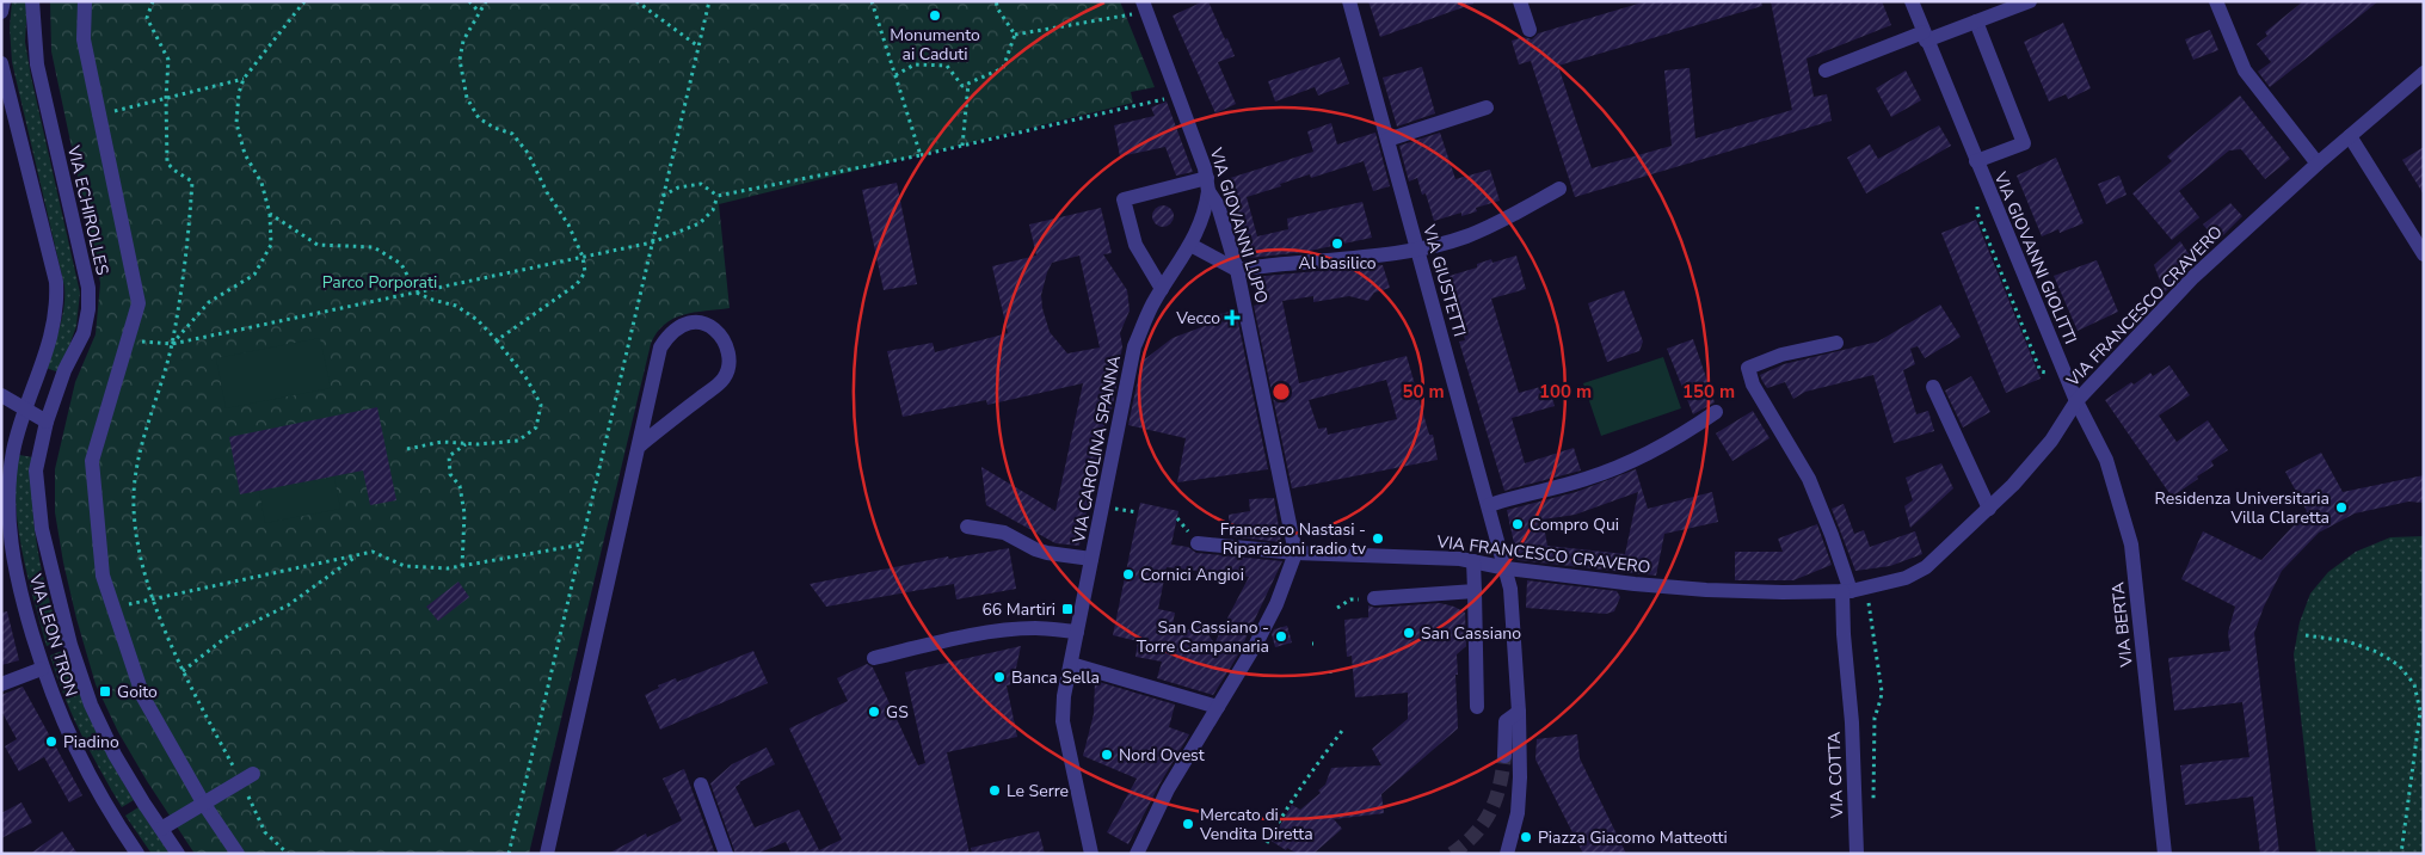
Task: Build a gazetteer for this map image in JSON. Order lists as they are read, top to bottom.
{
  "streets": {
    "street": [
      "VIA ECHIROLLES",
      "VIA GIOVANNI LUPO",
      "VIA GIOVANNI GIOLITTI",
      "VIA GIUSTETTI",
      "VIA FRANCESCO CRAVERO",
      "VIA CAROLINA SPANNA",
      "VIA BERTA",
      "VIA LEON TRON",
      "VIA COTTA"
    ]
  },
  "crossings": [
    ["VIA ECHIROLLES", "VIA LEON TRON"],
    ["VIA GIOVANNI LUPO", "VIA FRANCESCO CRAVERO"],
    ["VIA GIOVANNI LUPO", "VIA CAROLINA SPANNA"],
    ["VIA GIOVANNI GIOLITTI", "VIA FRANCESCO CRAVERO"],
    ["VIA GIOVANNI GIOLITTI", "VIA BERTA"],
    ["VIA GIUSTETTI", "VIA FRANCESCO CRAVERO"],
    ["VIA FRANCESCO CRAVERO", "VIA BERTA"],
    ["VIA FRANCESCO CRAVERO", "VIA COTTA"]
  ],
  "parks": ["Parco Porporati"],
  "places": {
    "other": [
      "Monumento ai Caduti",
      "Al basilico",
      "Residenza Universitaria Villa Claretta",
      "Compro Qui",
      "Francesco Nastasi - Riparazioni radio tv",
      "Cornici Angioi",
      "San Cassiano",
      "San Cassiano - Torre Campanaria",
      "Banca Sella",
      "GS",
      "Piadino",
      "Nord Ovest",
      "Le Serre",
      "Mercato di Vendita Diretta",
      "Piazza Giacomo Matteotti"
    ],
    "health": ["Vecco"],
    "transit": ["66 Martiri", "Goito"]
  },
  "rings": ["50 m", "100 m", "150 m"]
}
